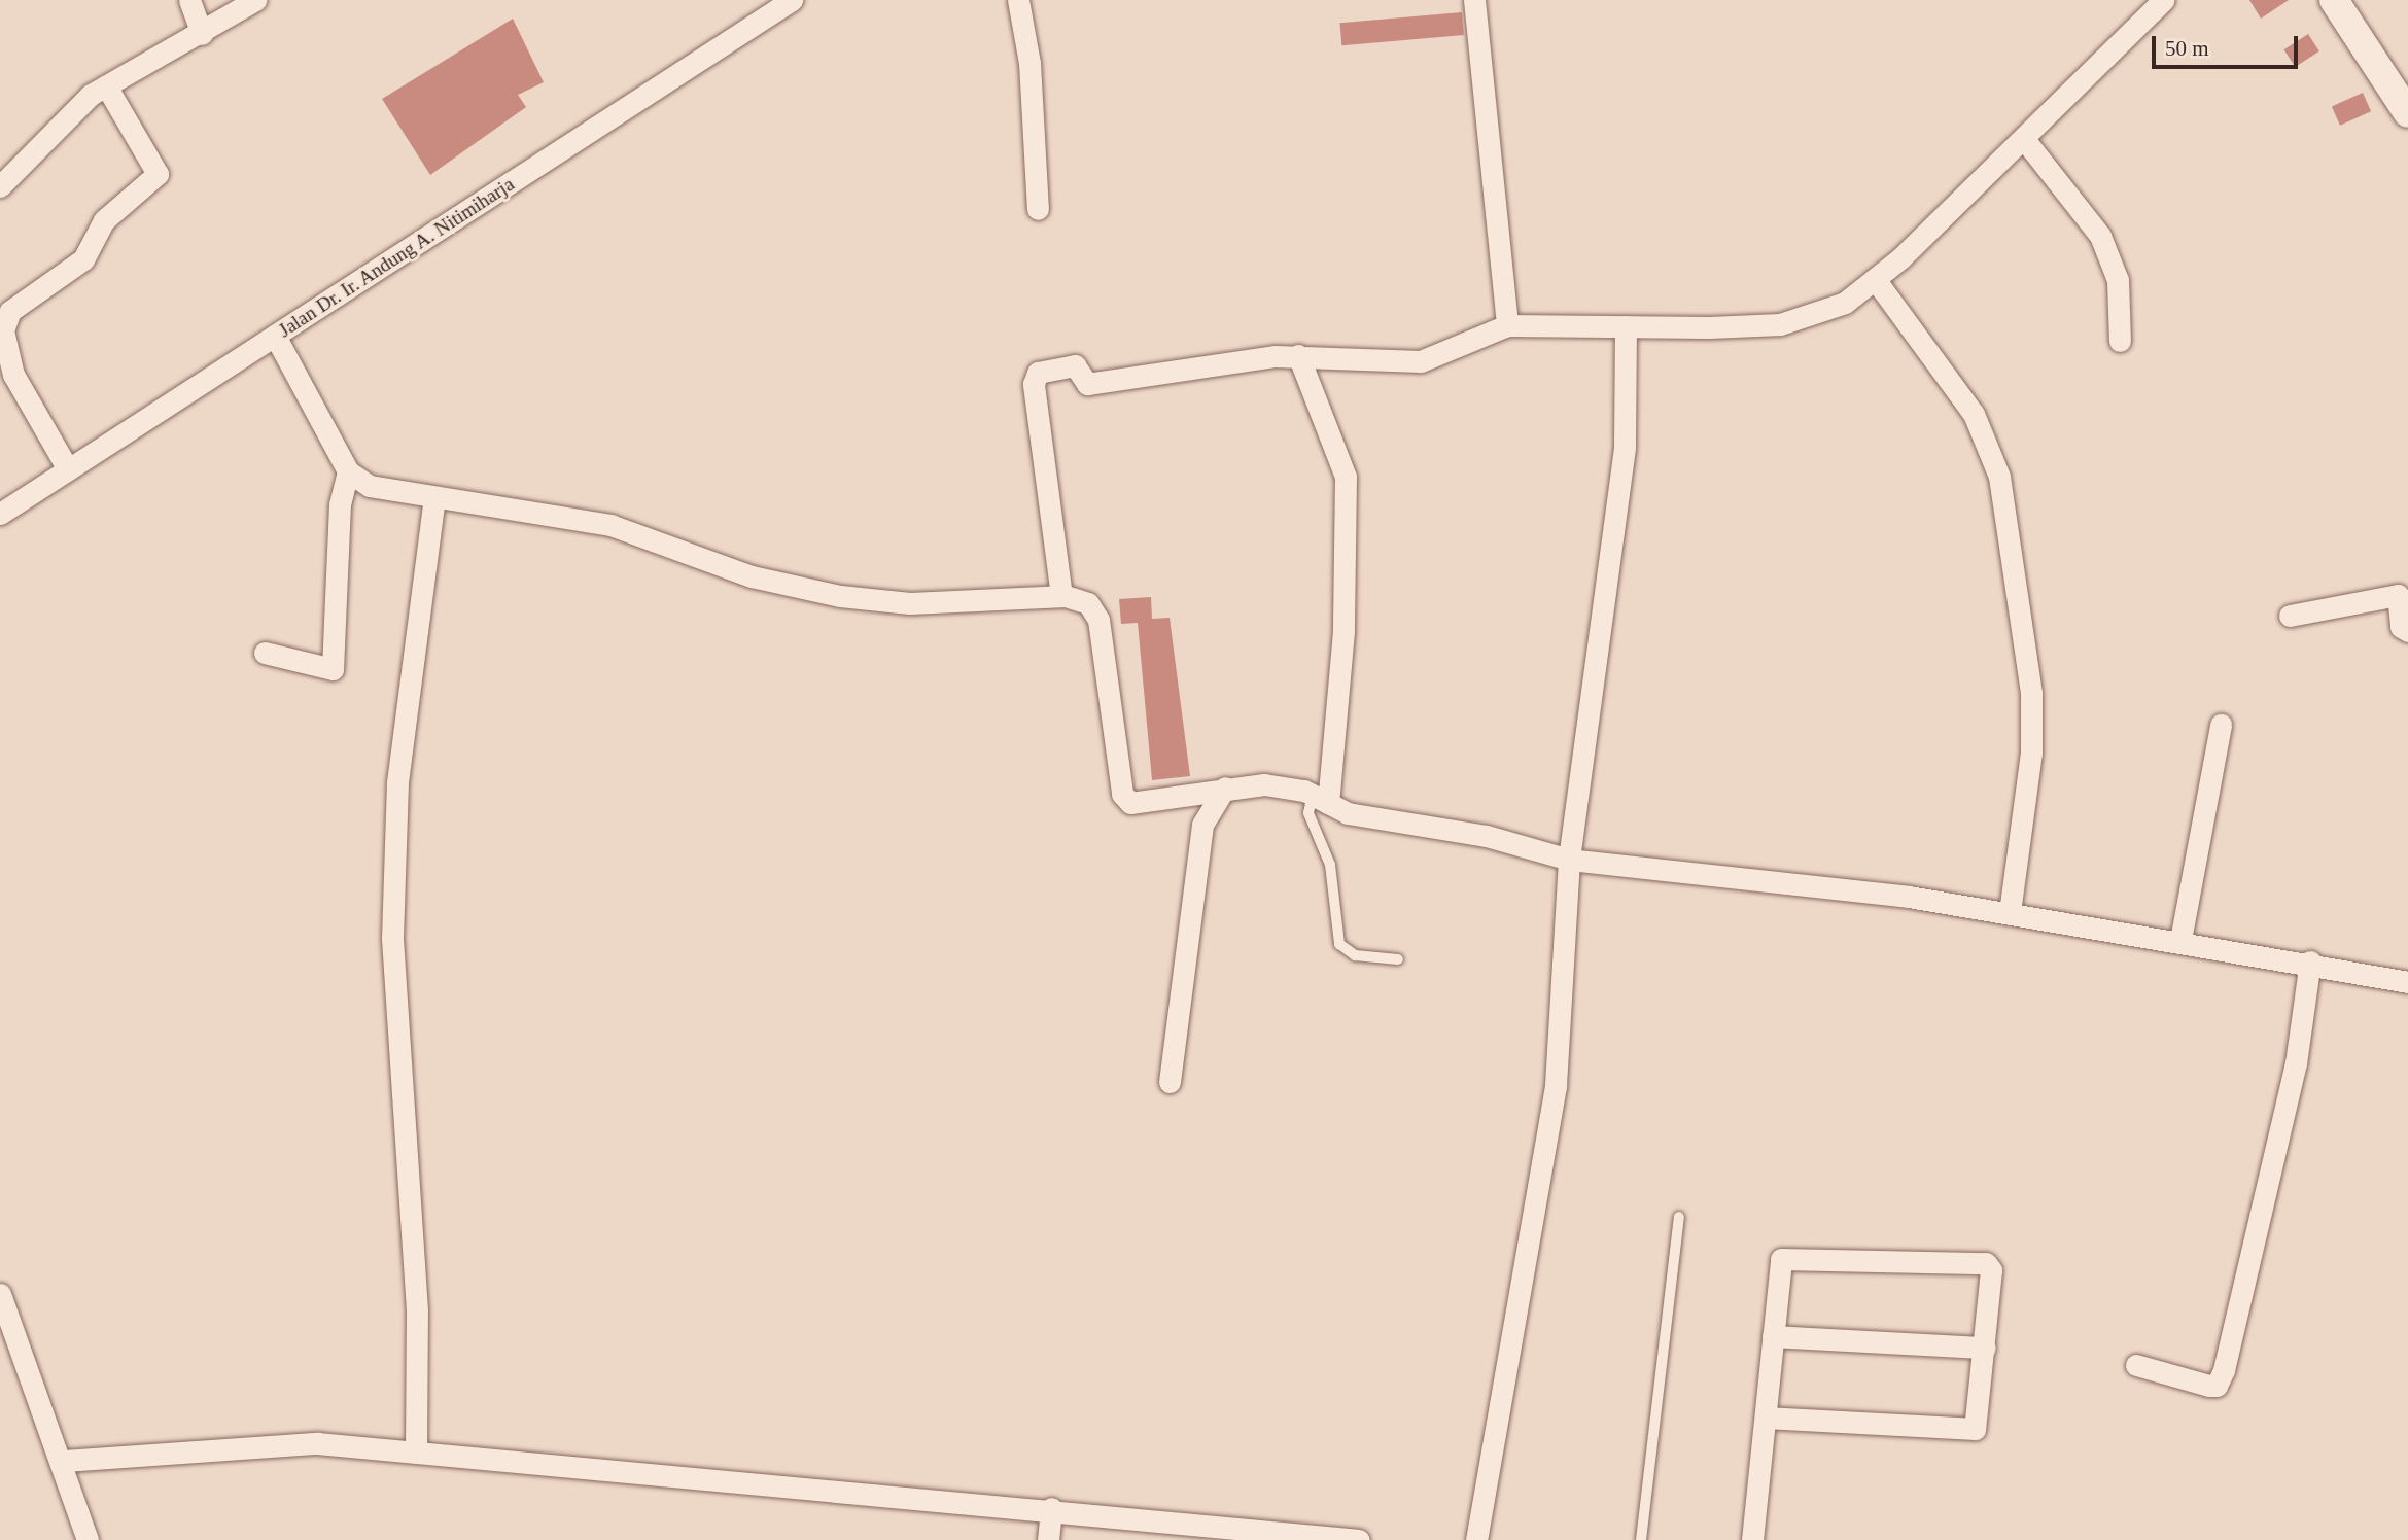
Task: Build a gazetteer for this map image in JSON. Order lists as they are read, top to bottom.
{
  "streets": {
    "street": ["Jalan Dr. Ir. Andung A. Nitimiharja"]
  },
  "scale_bar": "50 m"
}
